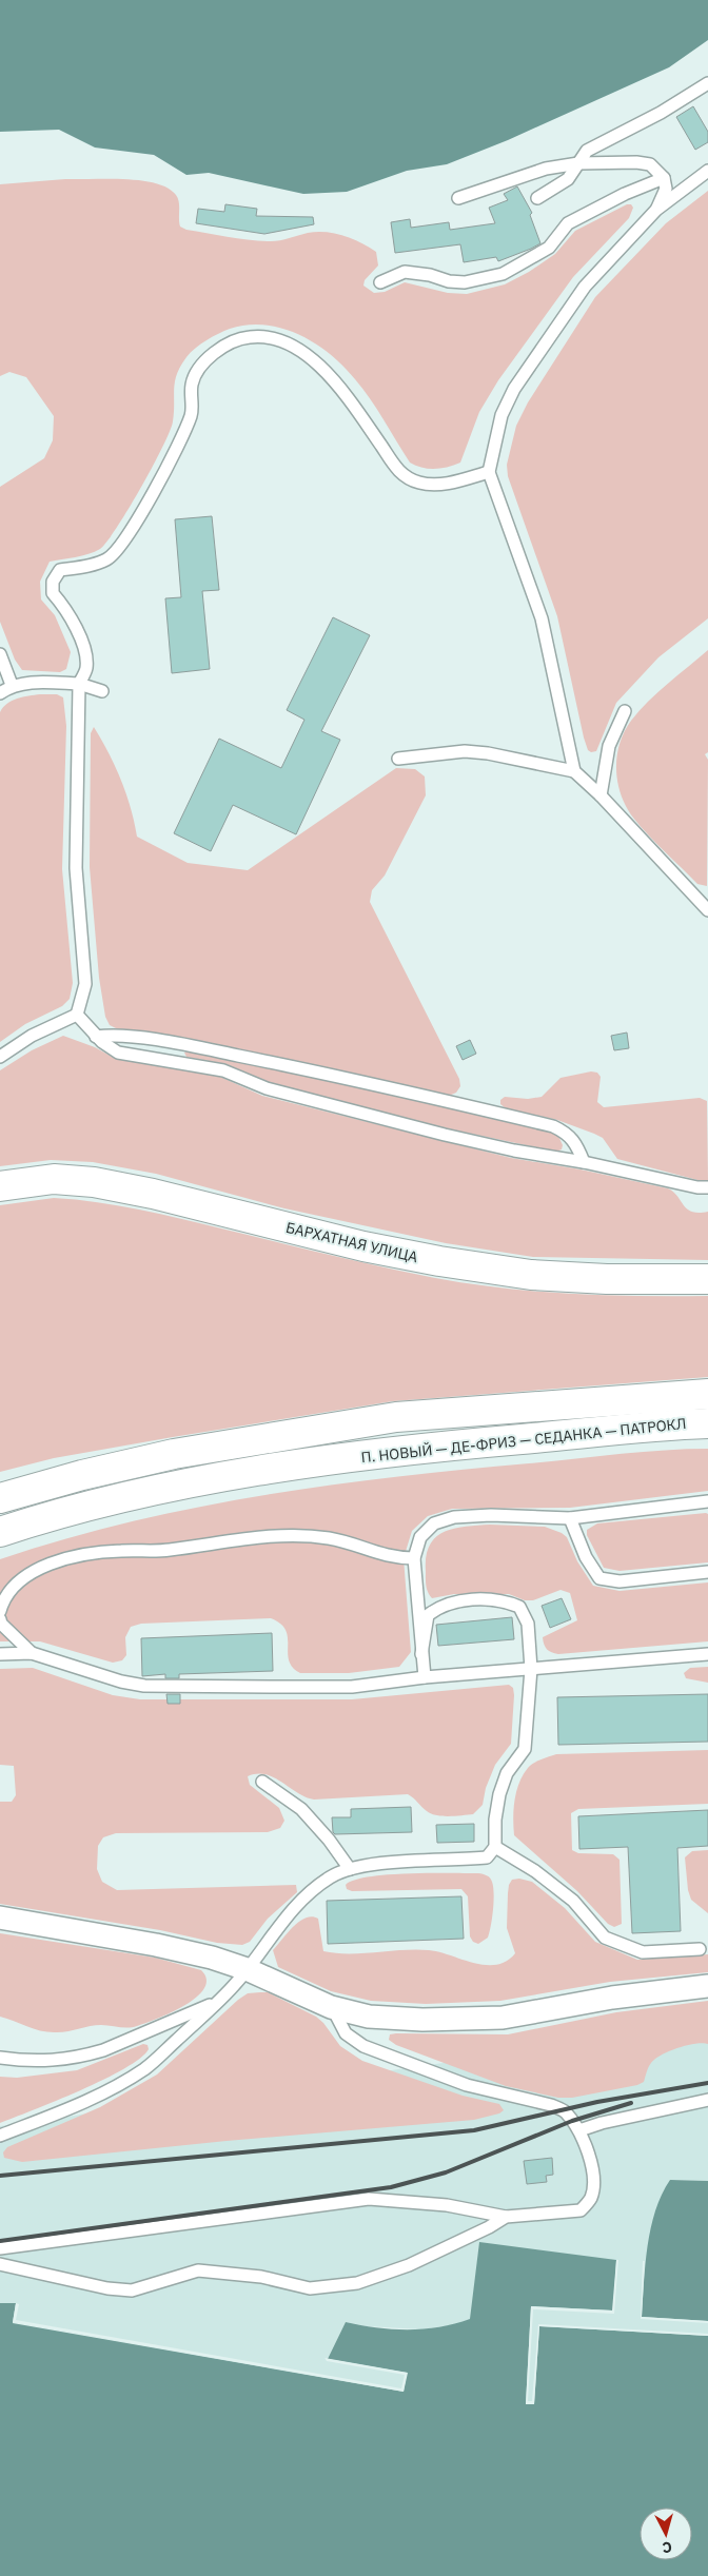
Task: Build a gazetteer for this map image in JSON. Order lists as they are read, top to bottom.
{
  "streets": {
    "main road": ["БАРХАТНАЯ УЛИЦА", "П. НОВЫЙ — ДЕ-ФРИЗ — СЕДАНКА — ПАТРОКЛ"]
  },
  "north": "bottom"
}
